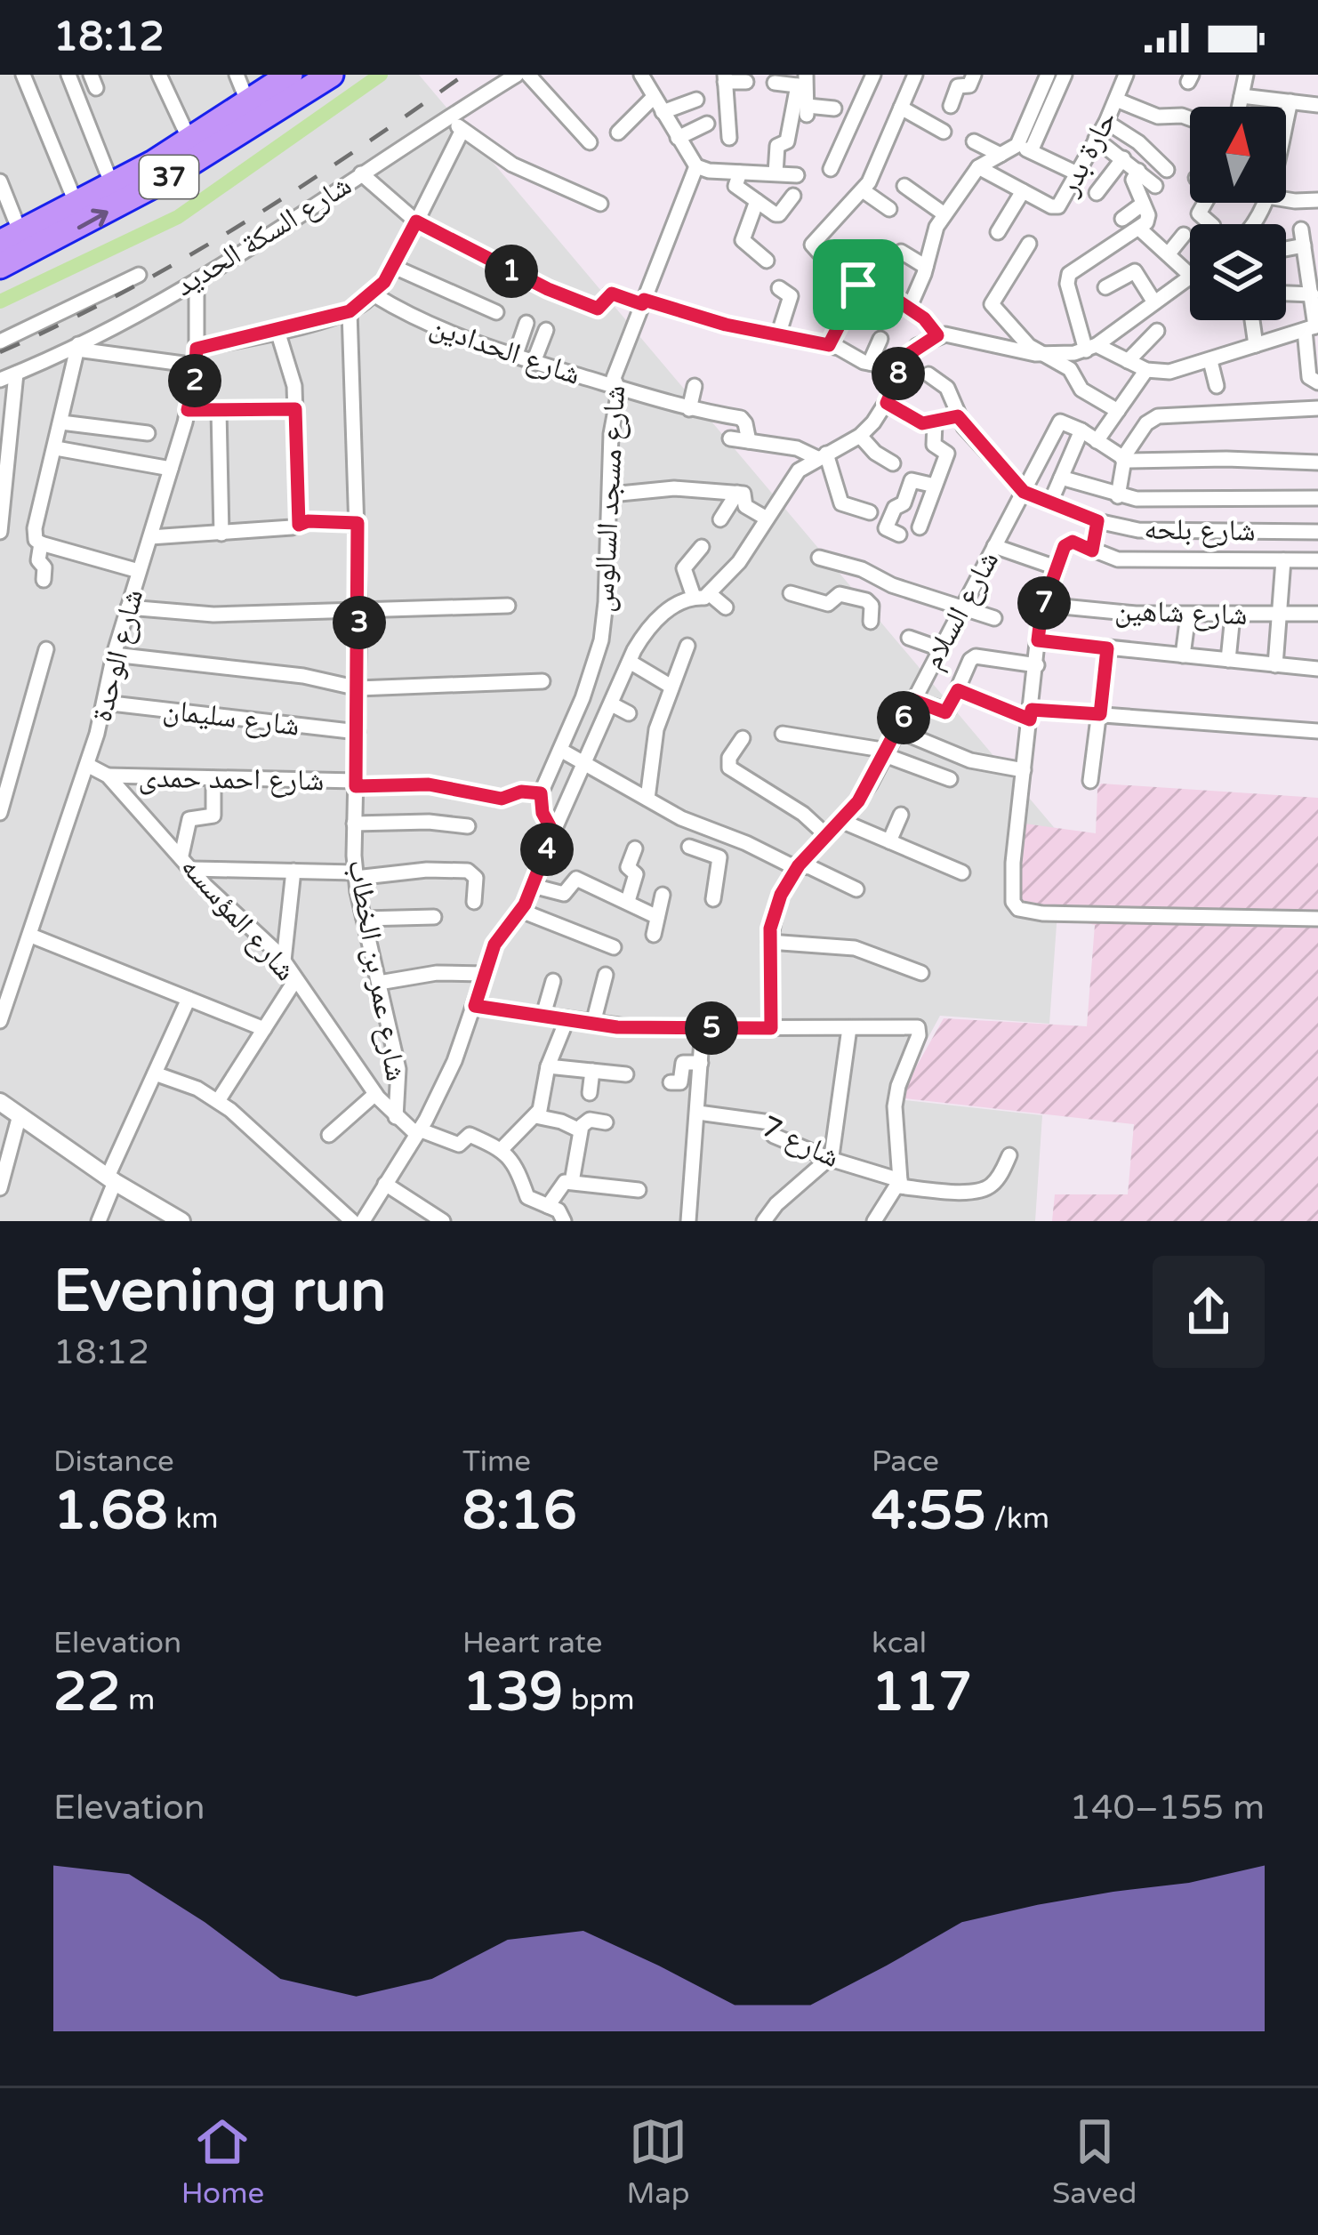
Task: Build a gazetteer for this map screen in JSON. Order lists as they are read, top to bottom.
{
  "streets": {
    "highway": ["37"],
    "street": [
      "حارة بدر",
      "شارع السكة الحديد",
      "شارع الحدادين",
      "شارع مسجد السالوس",
      "شارع بلحه",
      "شارع السلام",
      "شارع شاهين",
      "شارع الوحدة",
      "شارع سليمان",
      "شارع احمد حمدى",
      "شارع المؤسسه",
      "شارع عمر بن الخطاب",
      "شارع 7"
    ]
  },
  "crossings": [
    ["شارع السكة الحديد", "شارع الوحدة"],
    ["شارع الحدادين", "شارع مسجد السالوس"],
    ["شارع مسجد السالوس", "شارع احمد حمدى"],
    ["شارع بلحه", "شارع السلام"],
    ["شارع الوحدة", "شارع سليمان"],
    ["شارع الوحدة", "شارع المؤسسه"],
    ["شارع سليمان", "شارع عمر بن الخطاب"],
    ["شارع احمد حمدى", "شارع المؤسسه"],
    ["شارع احمد حمدى", "شارع عمر بن الخطاب"],
    ["شارع المؤسسه", "شارع عمر بن الخطاب"]
  ],
  "north": "top",
  "page": {
    "status": "18:12",
    "pins": [
      "1",
      "8",
      "2",
      "7",
      "3",
      "6",
      "4",
      "5"
    ],
    "heading": ["Evening run", "18:12"],
    "stats": [
      ["Distance", "1.68 km"],
      ["Time", "8:16"],
      ["Pace", "4:55 /km"],
      ["Elevation", "22 m"],
      ["Heart rate", "139 bpm"],
      ["kcal", "117"]
    ],
    "chart": ["Elevation", "140–155 m"],
    "tabs": ["Home", "Map", "Saved"]
  }
}
